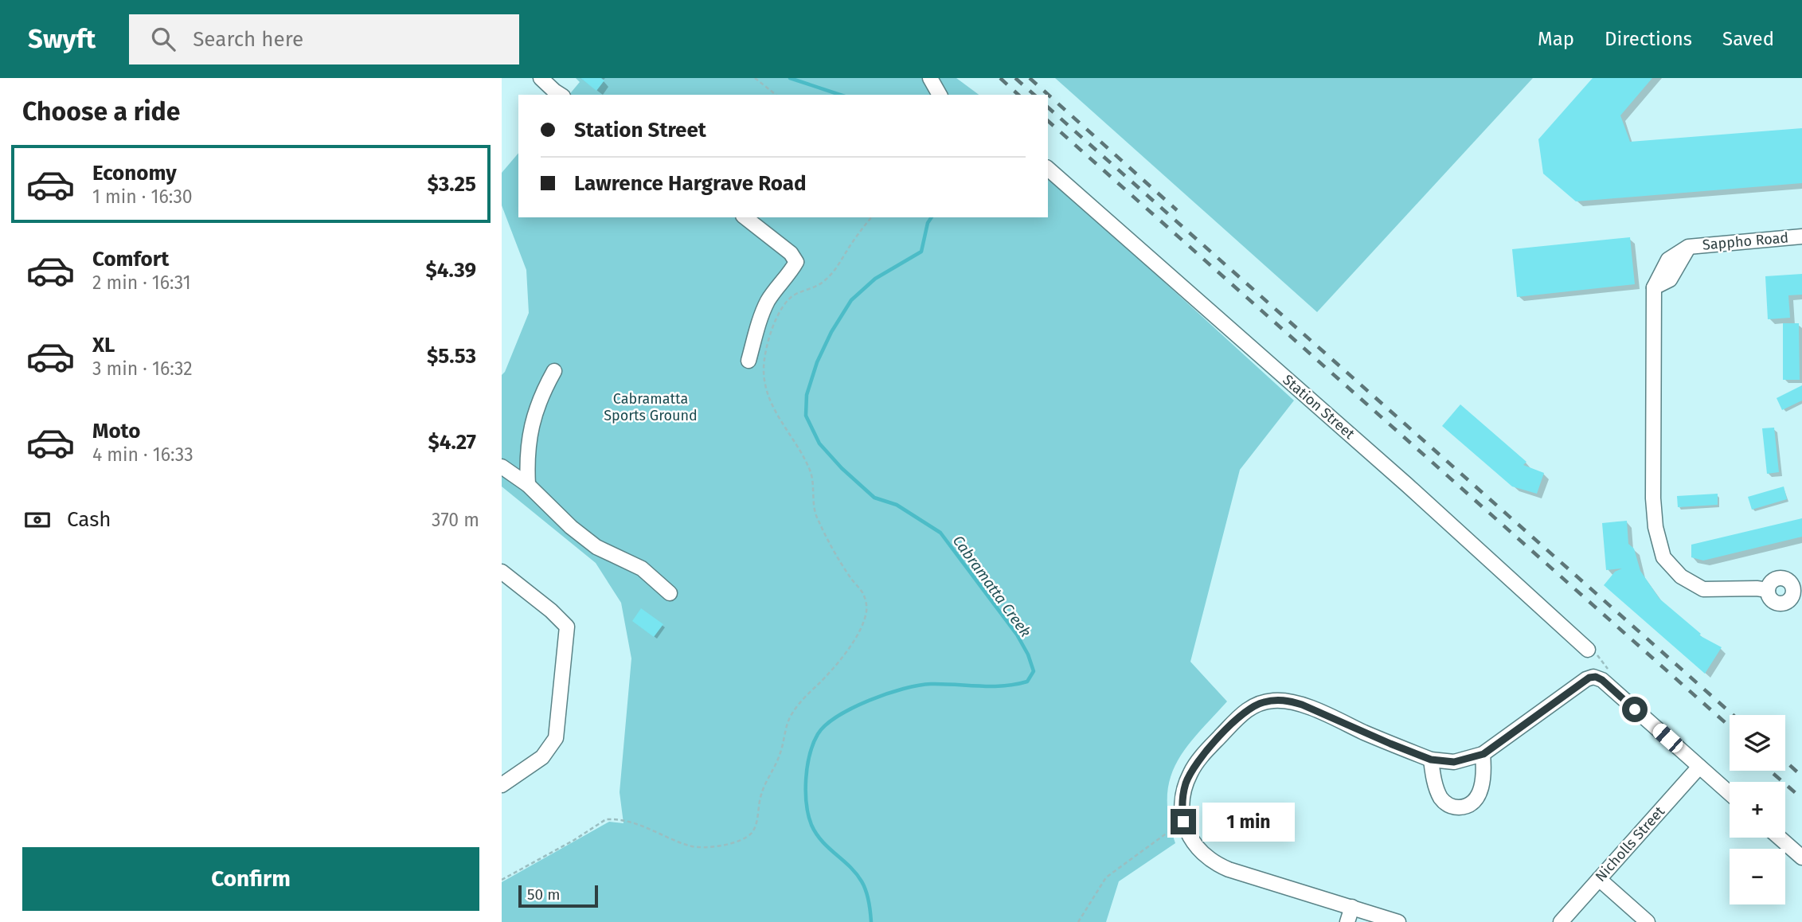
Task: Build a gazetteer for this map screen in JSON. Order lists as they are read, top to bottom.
{
  "streets": {
    "street": ["Sappho Road", "Station Street", "Nicholls Street"]
  },
  "water": ["Cabramatta Creek"],
  "parks": ["Cabramatta Sports Ground"],
  "scale_bar": "50 m",
  "page": {
    "header": "Swyft",
    "search": "Search here",
    "nav": ["Map", "Directions", "Saved"],
    "heading": "Choose a ride",
    "banner": ["Station Street", "Lawrence Hargrave Road"],
    "list": [
      {
        "name": "Economy",
        "note": "1 min · 16:30",
        "value": "$3.25"
      },
      {
        "name": "Comfort",
        "note": "2 min · 16:31",
        "value": "$4.39"
      },
      {
        "name": "XL",
        "note": "3 min · 16:32",
        "value": "$5.53"
      },
      {
        "name": "Moto",
        "note": "4 min · 16:33",
        "value": "$4.27"
      }
    ],
    "pay": ["Cash", "370 m"],
    "map_buttons": ["+", "−"],
    "bubble": "1 min",
    "buttons": "Confirm",
    "scale": "50 m"
  }
}
